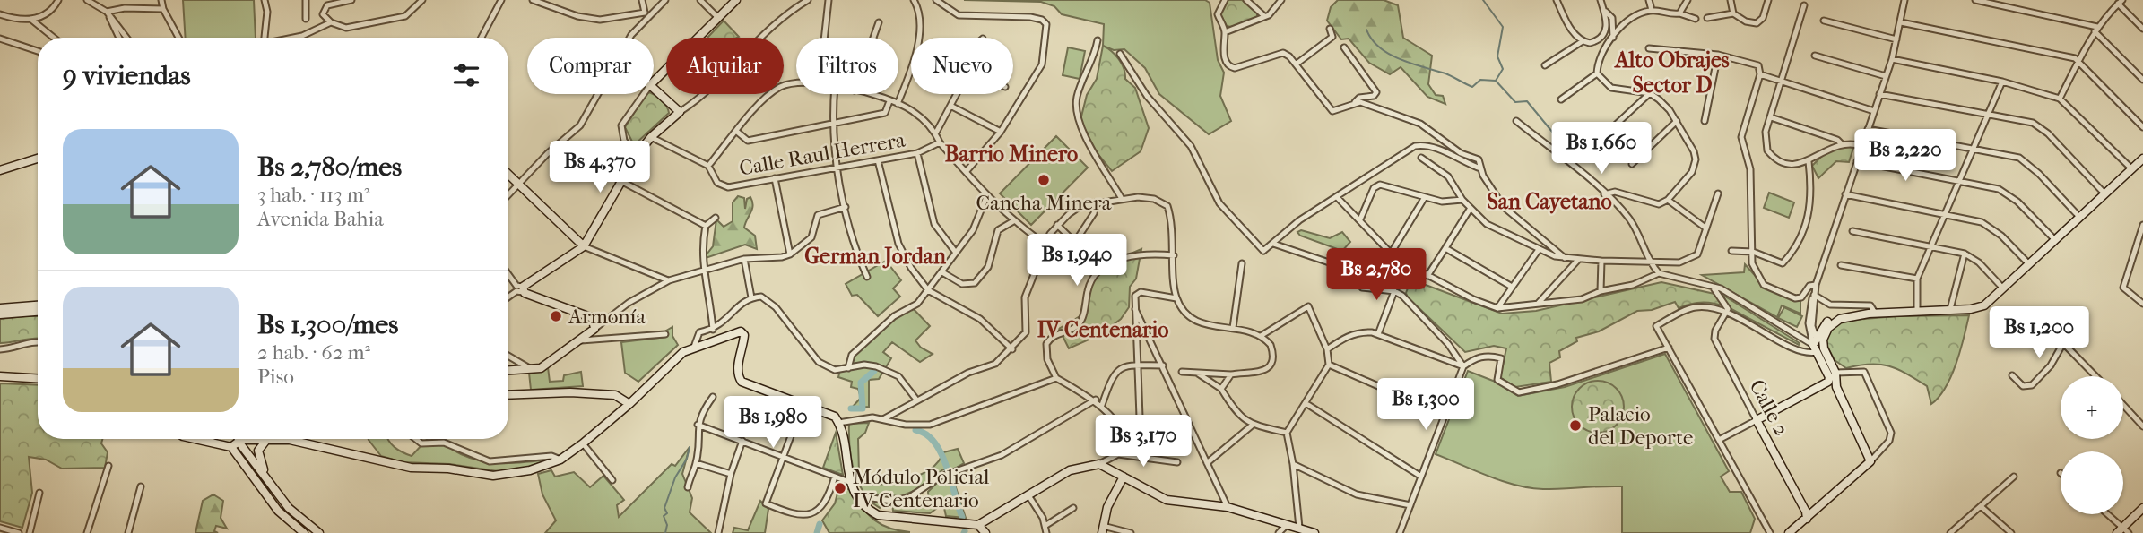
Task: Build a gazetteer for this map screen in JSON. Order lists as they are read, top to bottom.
{
  "streets": {
    "main road": ["Calle 2"],
    "street": ["Calle Raul Herrera"]
  },
  "districts": [
    "Alto Obrajes Sector D",
    "Barrio Minero",
    "San Cayetano",
    "German Jordan",
    "IV Centenario"
  ],
  "places": [
    "Cancha Minera",
    "Armonía",
    "Palacio del Deporte",
    "Módulo Policial IV Centenario"
  ],
  "page": {
    "chip": [
      "Comprar",
      "Alquilar",
      "Filtros",
      "Nuevo"
    ],
    "heading": "9 viviendas",
    "list": [
      {
        "name": "Bs 2,780/mes",
        "note": "3 hab. · 113 m² · Avenida Bahia"
      },
      {
        "name": "Bs 1,300/mes",
        "note": "2 hab. · 62 m² · Piso"
      }
    ],
    "price": [
      "Bs 1,660",
      "Bs 2,220",
      "Bs 4,370",
      "Bs 1,940",
      "Bs 2,780",
      "Bs 1,200",
      "Bs 1,300",
      "Bs 1,980",
      "Bs 3,170"
    ],
    "map_buttons": ["+", "−"]
  }
}
